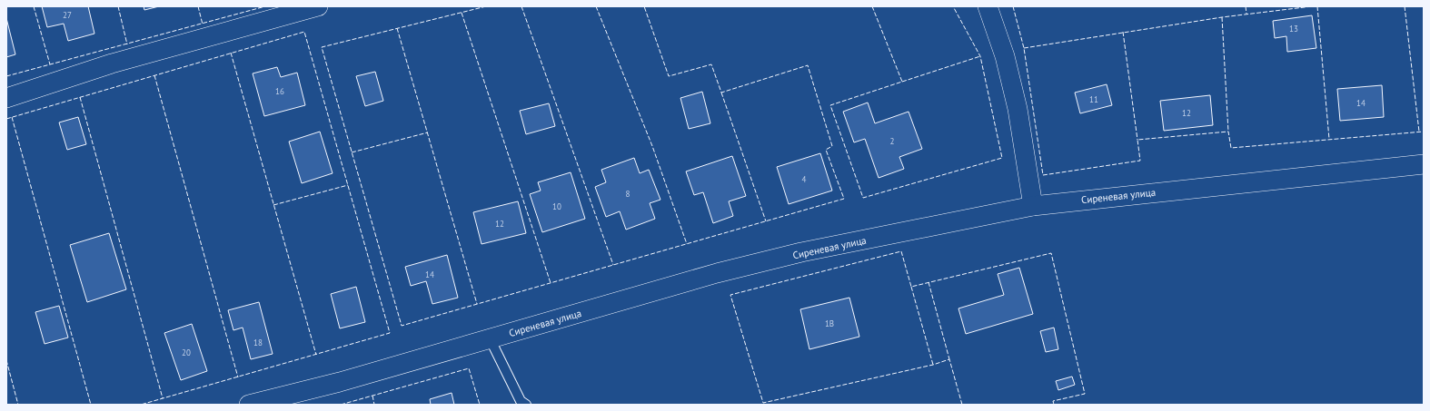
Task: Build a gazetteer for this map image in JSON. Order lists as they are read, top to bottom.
{
  "streets": {
    "street": ["Сиреневая улица"]
  },
  "house_numbers": [
    "27",
    "13",
    "16",
    "11",
    "14",
    "12",
    "2",
    "4",
    "8",
    "10",
    "12",
    "14",
    "1В",
    "18",
    "20"
  ]
}
